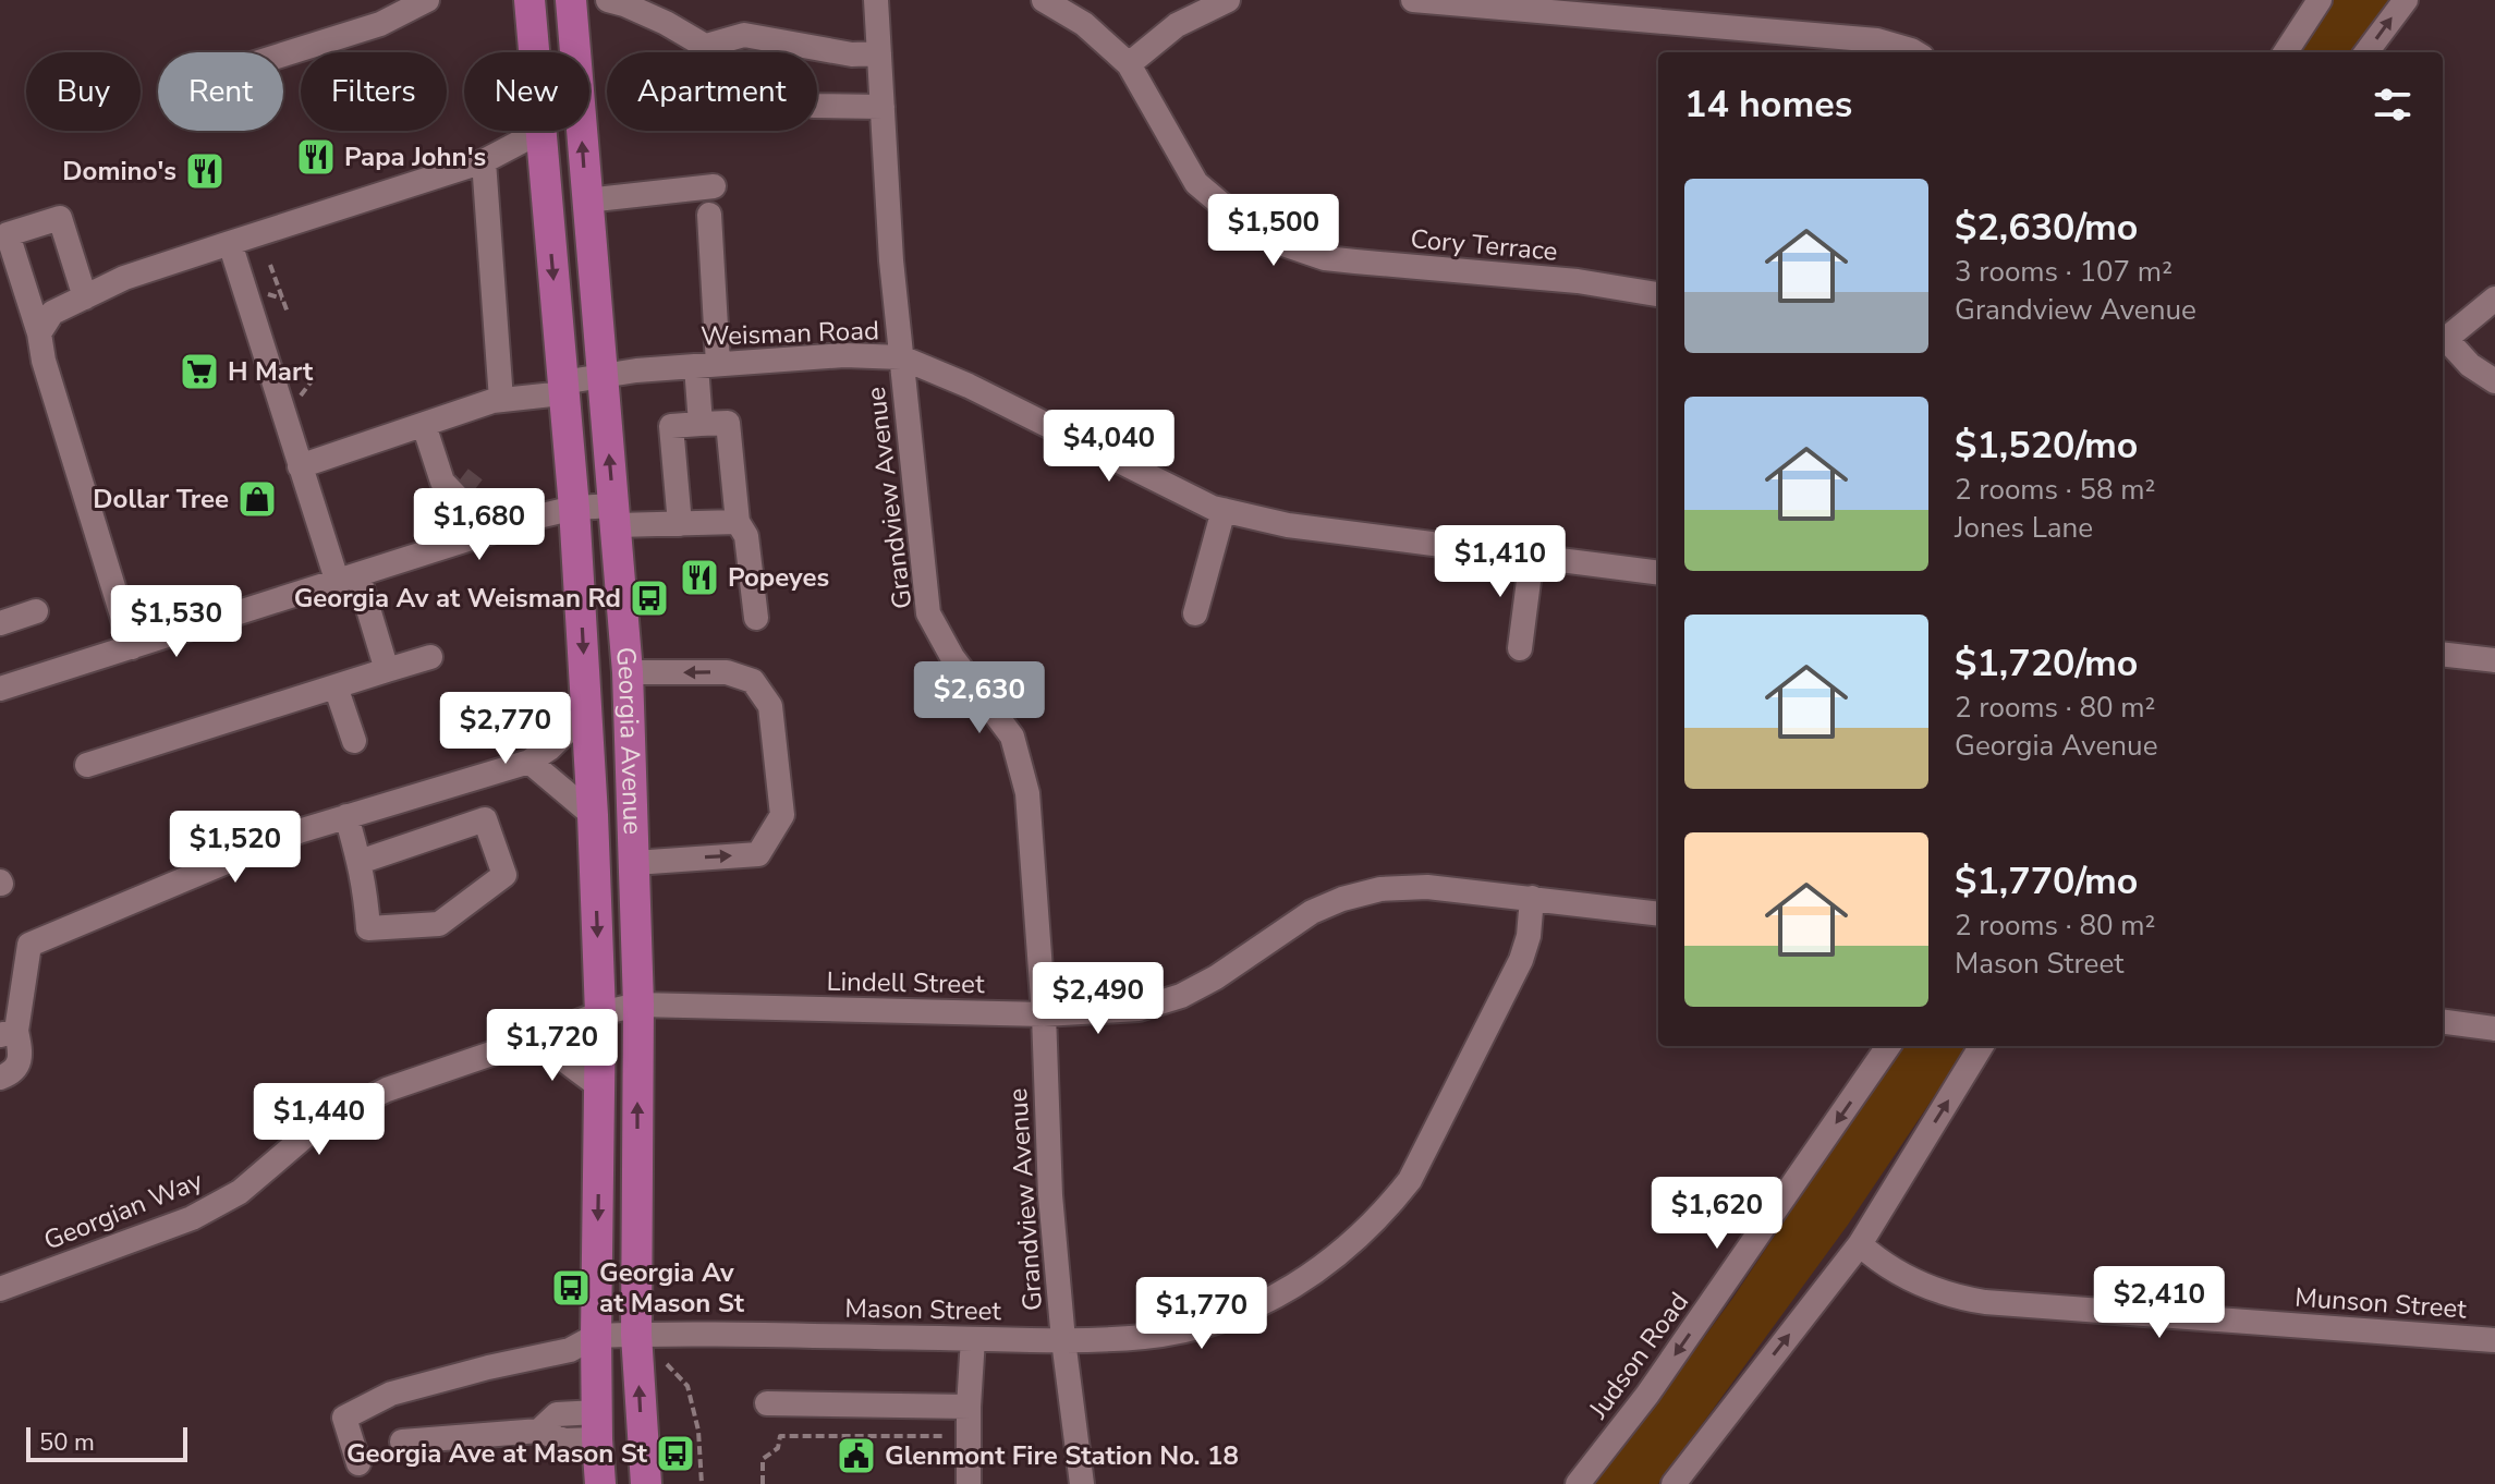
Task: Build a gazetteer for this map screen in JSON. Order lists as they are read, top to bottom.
{
  "streets": {
    "main road": ["Georgia Avenue"],
    "street": [
      "Cory Terrace",
      "Weisman Road",
      "Grandview Avenue",
      "Lindell Street",
      "Georgian Way",
      "Munson Street",
      "Mason Street",
      "Judson Road"
    ]
  },
  "crossings": [
    ["Weisman Road", "Grandview Avenue"],
    ["Weisman Road", "Georgia Avenue"],
    ["Grandview Avenue", "Lindell Street"],
    ["Grandview Avenue", "Mason Street"],
    ["Georgia Avenue", "Lindell Street"],
    ["Georgia Avenue", "Georgian Way"],
    ["Georgia Avenue", "Mason Street"],
    ["Lindell Street", "Georgian Way"],
    ["Lindell Street", "Mason Street"]
  ],
  "places": {
    "restaurant": ["Papa John's", "Domino's", "Popeyes"],
    "supermarket": ["H Mart"],
    "shop": ["Dollar Tree"],
    "bus stop": ["Georgia Av at Weisman Rd", "Georgia Av at Mason St", "Georgia Ave at Mason St"],
    "public building": ["Glenmont Fire Station No. 18"]
  },
  "scale_bar": "50 m",
  "page": {
    "chip": [
      "Buy",
      "Rent",
      "Filters",
      "New",
      "Apartment"
    ],
    "heading": "14 homes",
    "list": [
      {
        "name": "$2,630/mo",
        "note": "3 rooms · 107 m² · Grandview Avenue"
      },
      {
        "name": "$1,520/mo",
        "note": "2 rooms · 58 m² · Jones Lane"
      },
      {
        "name": "$1,720/mo",
        "note": "2 rooms · 80 m² · Georgia Avenue"
      },
      {
        "name": "$1,770/mo",
        "note": "2 rooms · 80 m² · Mason Street"
      }
    ],
    "price": [
      "$1,500",
      "$4,040",
      "$1,680",
      "$1,410",
      "$1,530",
      "$2,630",
      "$2,770",
      "$1,520",
      "$2,490",
      "$1,720",
      "$1,440",
      "$1,620",
      "$2,410",
      "$1,770"
    ],
    "scale": "50 m"
  }
}
